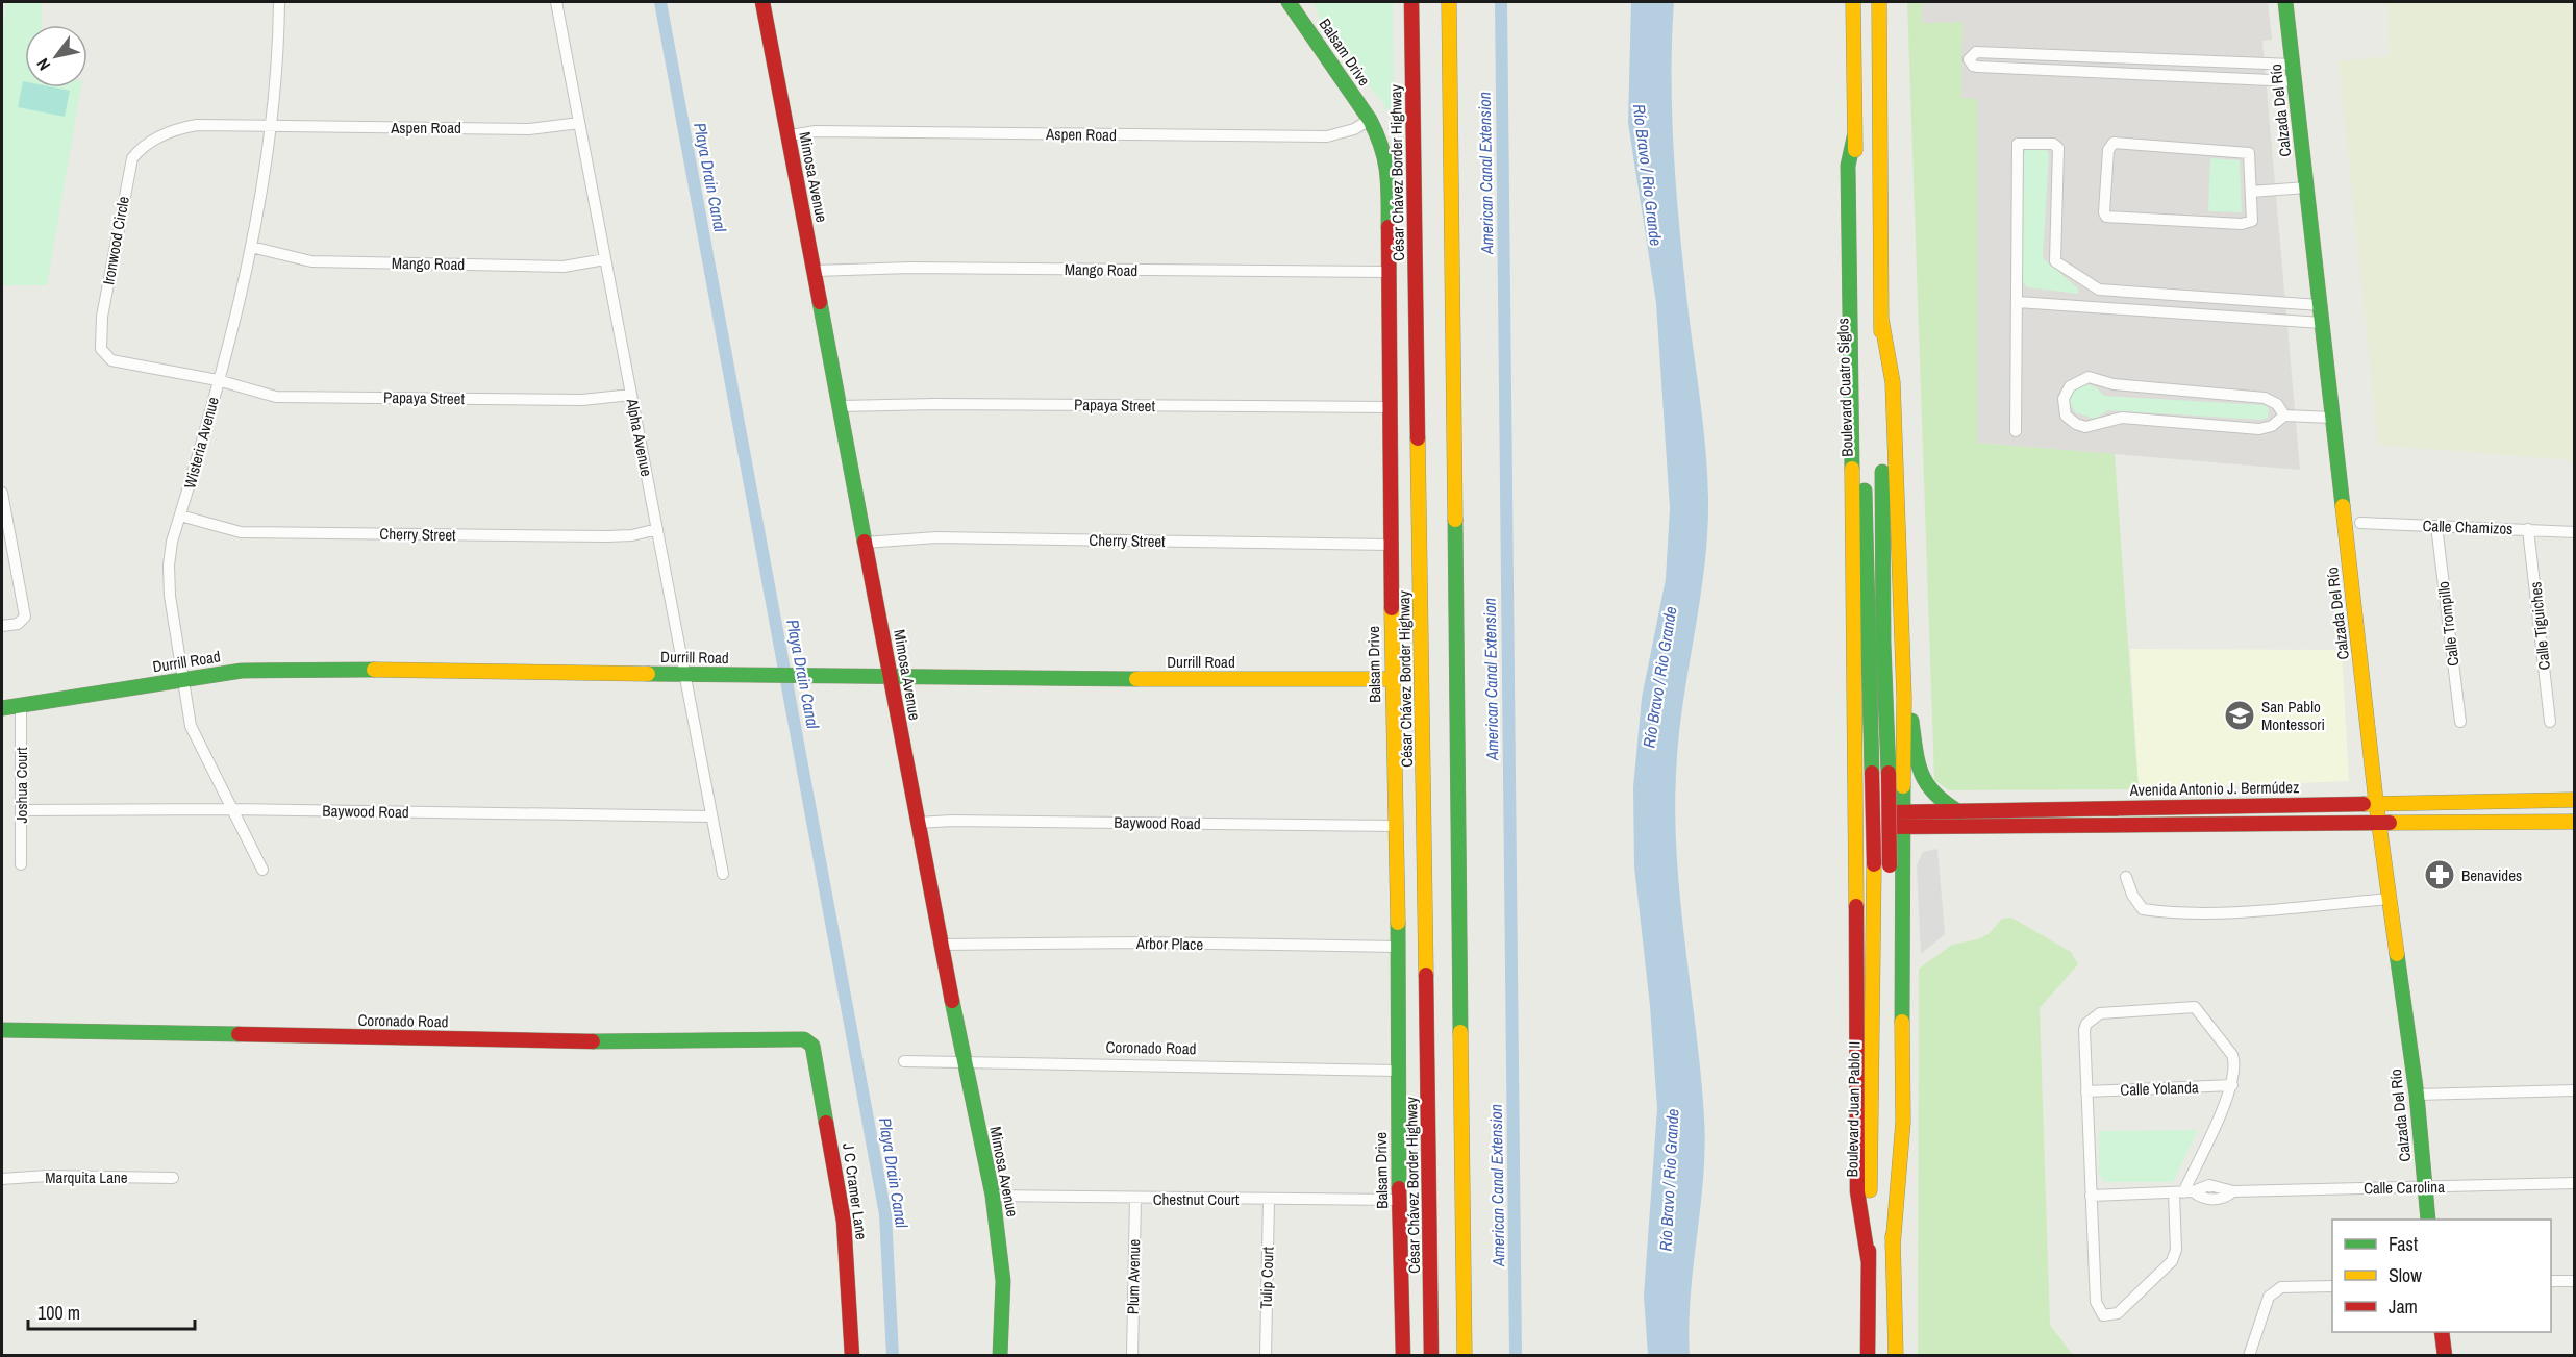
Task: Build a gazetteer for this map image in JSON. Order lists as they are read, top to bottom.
{
  "streets": {
    "main road": [
      "Balsam Drive",
      "Calzada Del Río",
      "César Chávez Border Highway",
      "Mimosa Avenue",
      "Boulevard Cuatro Siglos",
      "Durrill Road",
      "Avenida Antonio J. Bermúdez",
      "Coronado Road",
      "Boulevard Juan Pablo II",
      "J C Cramer Lane"
    ],
    "street": [
      "Aspen Road",
      "Ironwood Circle",
      "Mango Road",
      "Papaya Street",
      "Alpha Avenue",
      "Wisteria Avenue",
      "Calle Chamizos",
      "Cherry Street",
      "Calle Trompillo",
      "Calle Tiguiches",
      "Joshua Court",
      "Baywood Road",
      "Arbor Place",
      "Calle Yolanda",
      "Marquita Lane",
      "Calle Carolina",
      "Chestnut Court",
      "Plum Avenue",
      "Tulip Court"
    ]
  },
  "crossings": [
    ["Balsam Drive", "Aspen Road"],
    ["Balsam Drive", "Mango Road"],
    ["Balsam Drive", "Papaya Street"],
    ["Balsam Drive", "Cherry Street"],
    ["Balsam Drive", "Durrill Road"],
    ["Balsam Drive", "Baywood Road"],
    ["Balsam Drive", "Arbor Place"],
    ["Balsam Drive", "Coronado Road"],
    ["Balsam Drive", "Chestnut Court"],
    ["Calzada Del Río", "Avenida Antonio J. Bermúdez"],
    ["Calzada Del Río", "Calle Carolina"],
    ["Aspen Road", "Mimosa Avenue"],
    ["Aspen Road", "Ironwood Circle"],
    ["Aspen Road", "Alpha Avenue"],
    ["Aspen Road", "Wisteria Avenue"],
    ["Mimosa Avenue", "Mango Road"],
    ["Mimosa Avenue", "Papaya Street"],
    ["Mimosa Avenue", "Cherry Street"],
    ["Mimosa Avenue", "Durrill Road"],
    ["Mimosa Avenue", "Baywood Road"],
    ["Mimosa Avenue", "Arbor Place"],
    ["Mimosa Avenue", "Coronado Road"],
    ["Mimosa Avenue", "Chestnut Court"],
    ["Ironwood Circle", "Papaya Street"],
    ["Ironwood Circle", "Wisteria Avenue"],
    ["Mango Road", "Alpha Avenue"],
    ["Mango Road", "Wisteria Avenue"],
    ["Boulevard Cuatro Siglos", "Boulevard Juan Pablo II"],
    ["Papaya Street", "Alpha Avenue"],
    ["Papaya Street", "Wisteria Avenue"],
    ["Alpha Avenue", "Cherry Street"],
    ["Alpha Avenue", "Durrill Road"],
    ["Alpha Avenue", "Baywood Road"],
    ["Wisteria Avenue", "Cherry Street"],
    ["Wisteria Avenue", "Durrill Road"],
    ["Wisteria Avenue", "Baywood Road"],
    ["Calle Chamizos", "Calle Trompillo"],
    ["Calle Chamizos", "Calle Tiguiches"],
    ["Durrill Road", "Joshua Court"],
    ["Joshua Court", "Baywood Road"],
    ["Coronado Road", "J C Cramer Lane"],
    ["Chestnut Court", "Plum Avenue"],
    ["Chestnut Court", "Tulip Court"]
  ],
  "water": ["American Canal Extension", "Río Bravo / Rio Grande", "Playa Drain Canal"],
  "places": {
    "school or university": ["San Pablo Montessori"],
    "pharmacy": ["Benavides"]
  },
  "legend": ["Fast", "Slow", "Jam"],
  "scale_bar": "100 m",
  "north": "bottom left"
}
